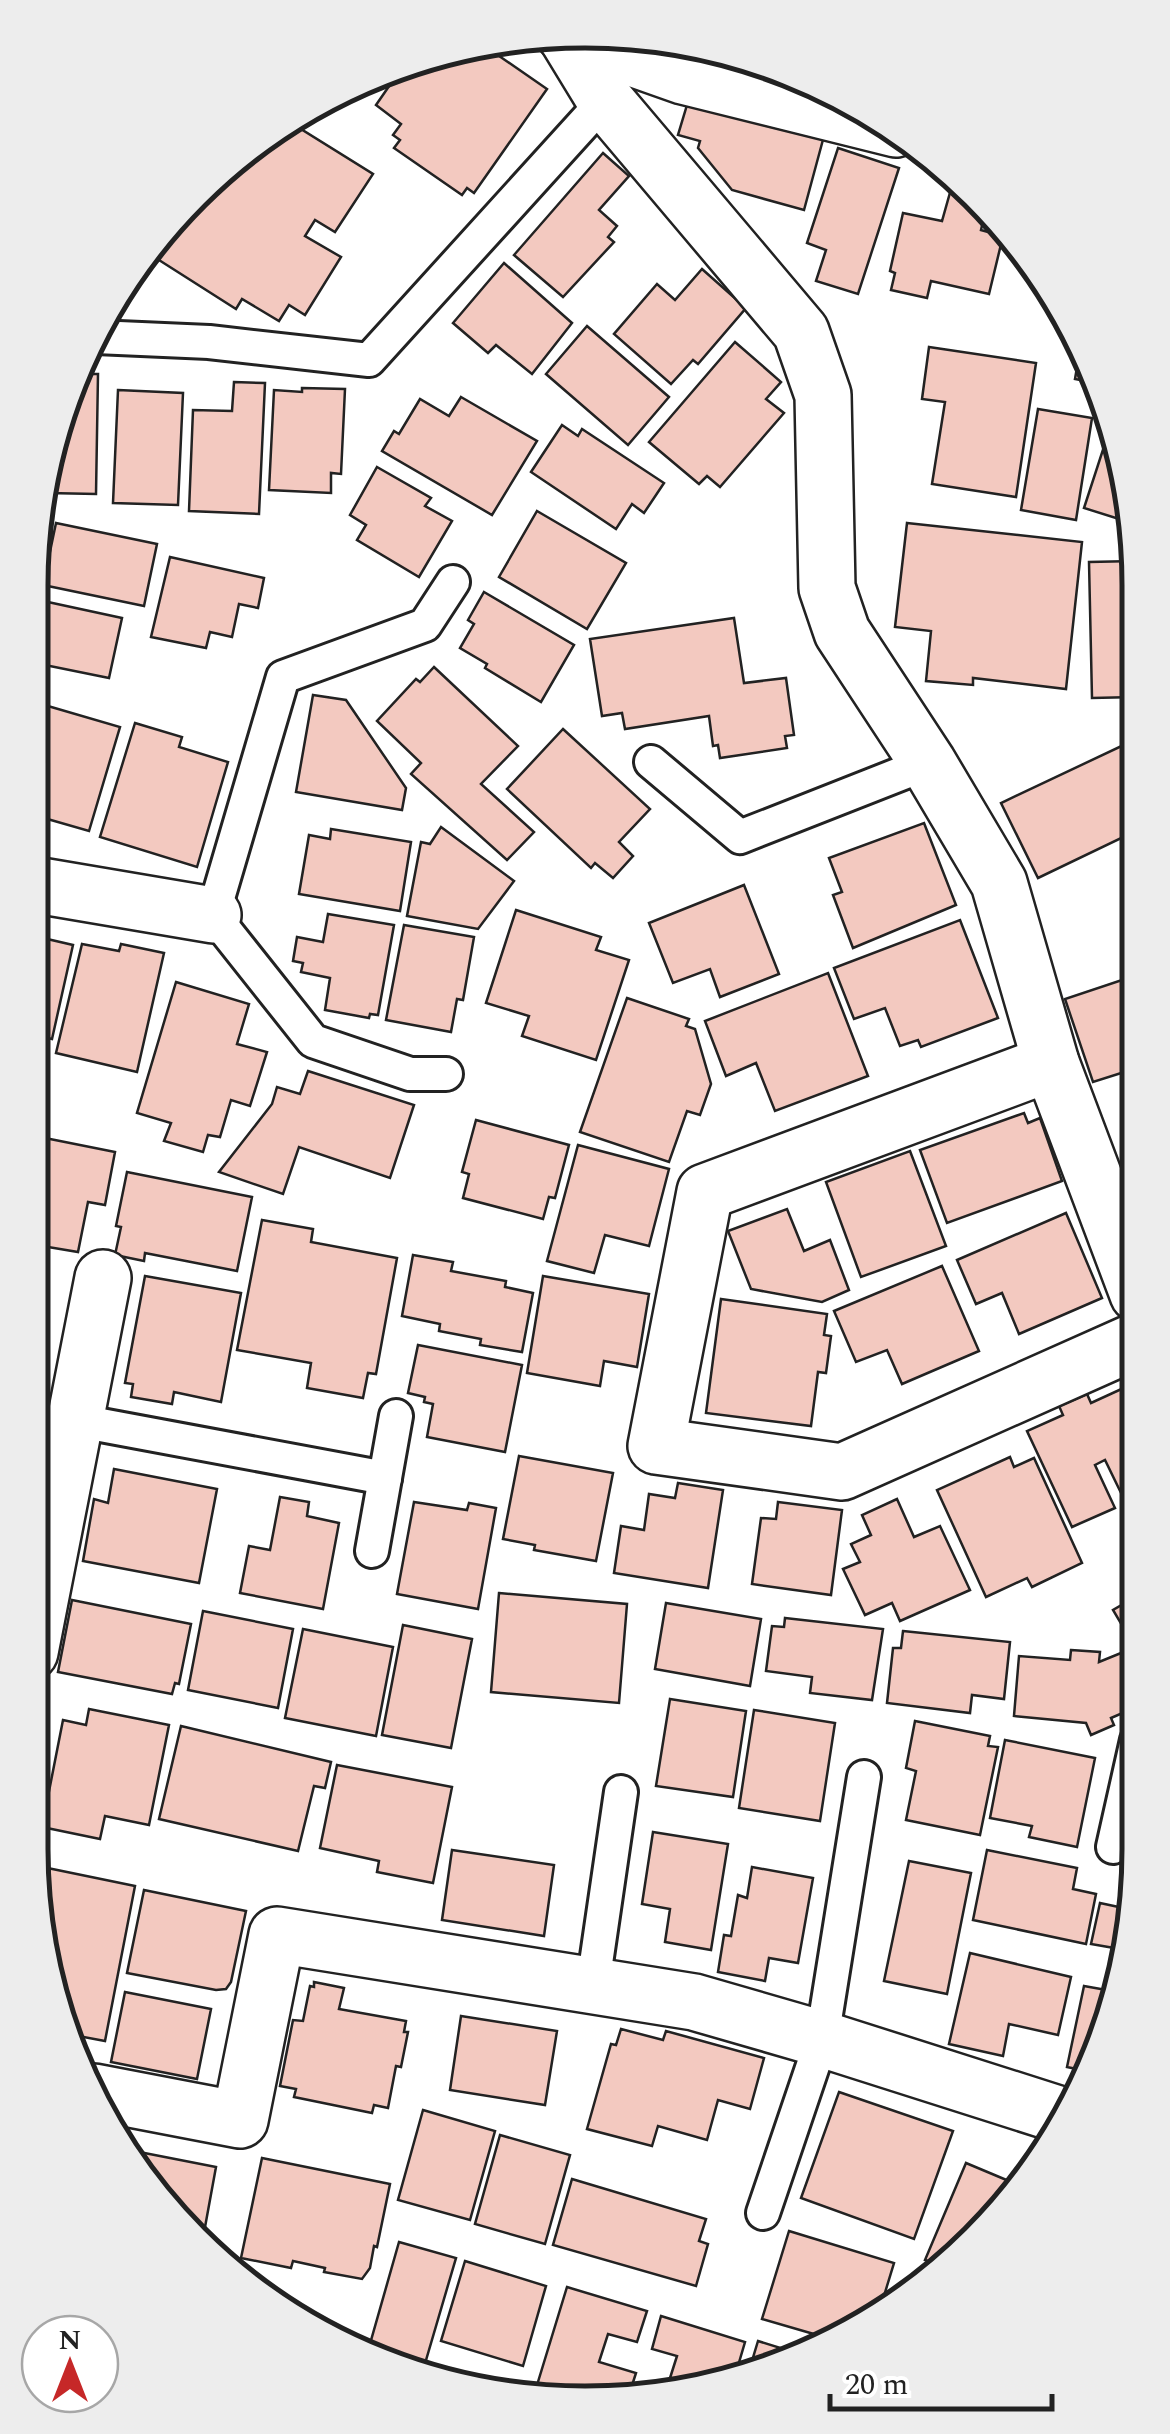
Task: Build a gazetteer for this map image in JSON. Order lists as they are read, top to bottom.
{
  "scale_bar": "20 m",
  "north": "top"
}
